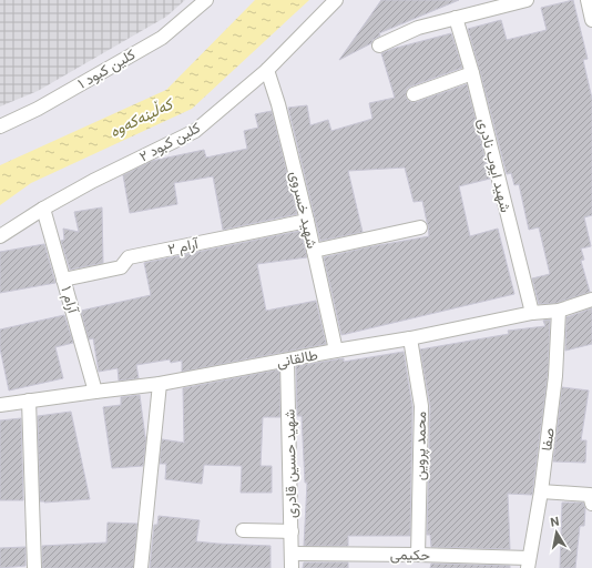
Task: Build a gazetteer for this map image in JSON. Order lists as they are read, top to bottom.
{
  "streets": {
    "street": [
      "کلین کبود ۱",
      "کلین کبود ۲",
      "شهید ایوب نادری",
      "شهید خسروی",
      "آرام ۲",
      "آرام ۱",
      "طالقانی",
      "صفا",
      "محمد پروین",
      "شهید حسین قادری",
      "حکیمی"
    ]
  },
  "crossings": [
    ["کلین کبود ۲", "شهید خسروی"],
    ["کلین کبود ۲", "آرام ۱"],
    ["شهید ایوب نادری", "طالقانی"],
    ["شهید خسروی", "آرام ۲"],
    ["شهید خسروی", "طالقانی"],
    ["آرام ۲", "آرام ۱"],
    ["آرام ۱", "طالقانی"],
    ["طالقانی", "صفا"],
    ["طالقانی", "محمد پروین"],
    ["طالقانی", "شهید حسین قادری"],
    ["صفا", "حکیمی"],
    ["محمد پروین", "حکیمی"],
    ["شهید حسین قادری", "حکیمی"]
  ],
  "water": ["کەڵینەکەوە"],
  "north": "top"
}
